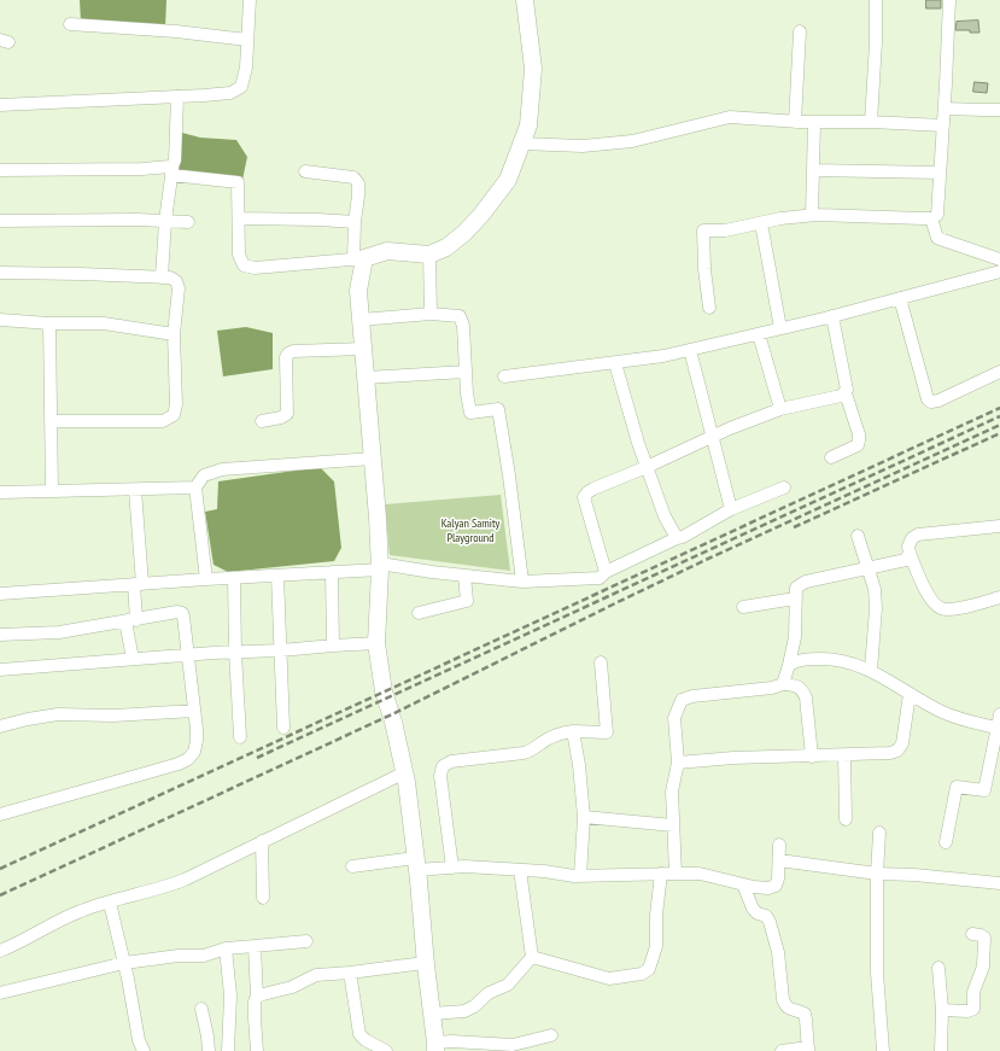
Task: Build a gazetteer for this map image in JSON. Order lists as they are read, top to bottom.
{
  "parks": ["Kalyan Samity Playground"]
}
